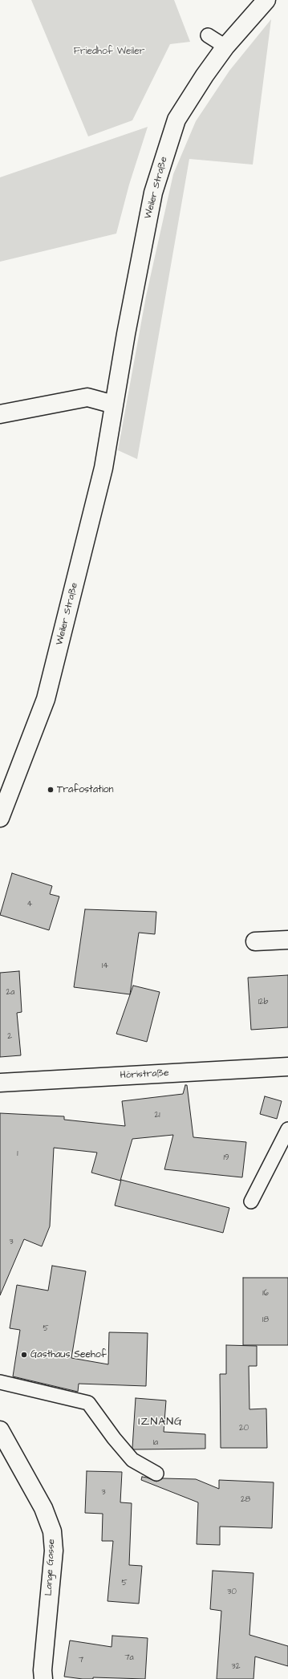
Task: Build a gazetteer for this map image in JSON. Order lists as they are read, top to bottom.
{
  "streets": {
    "street": ["Weiler Straße", "Höristraße", "Lange Gasse"]
  },
  "districts": ["IZNANG"],
  "parks": ["Friedhof Weiler"],
  "places": ["Trafostation", "Gasthaus Seehof"],
  "house_numbers": [
    "4",
    "14",
    "2a",
    "12b",
    "2",
    "21",
    "1",
    "19",
    "3",
    "16",
    "18",
    "5",
    "20",
    "1a",
    "3",
    "28",
    "5",
    "30",
    "7a",
    "7",
    "32"
  ]
}
